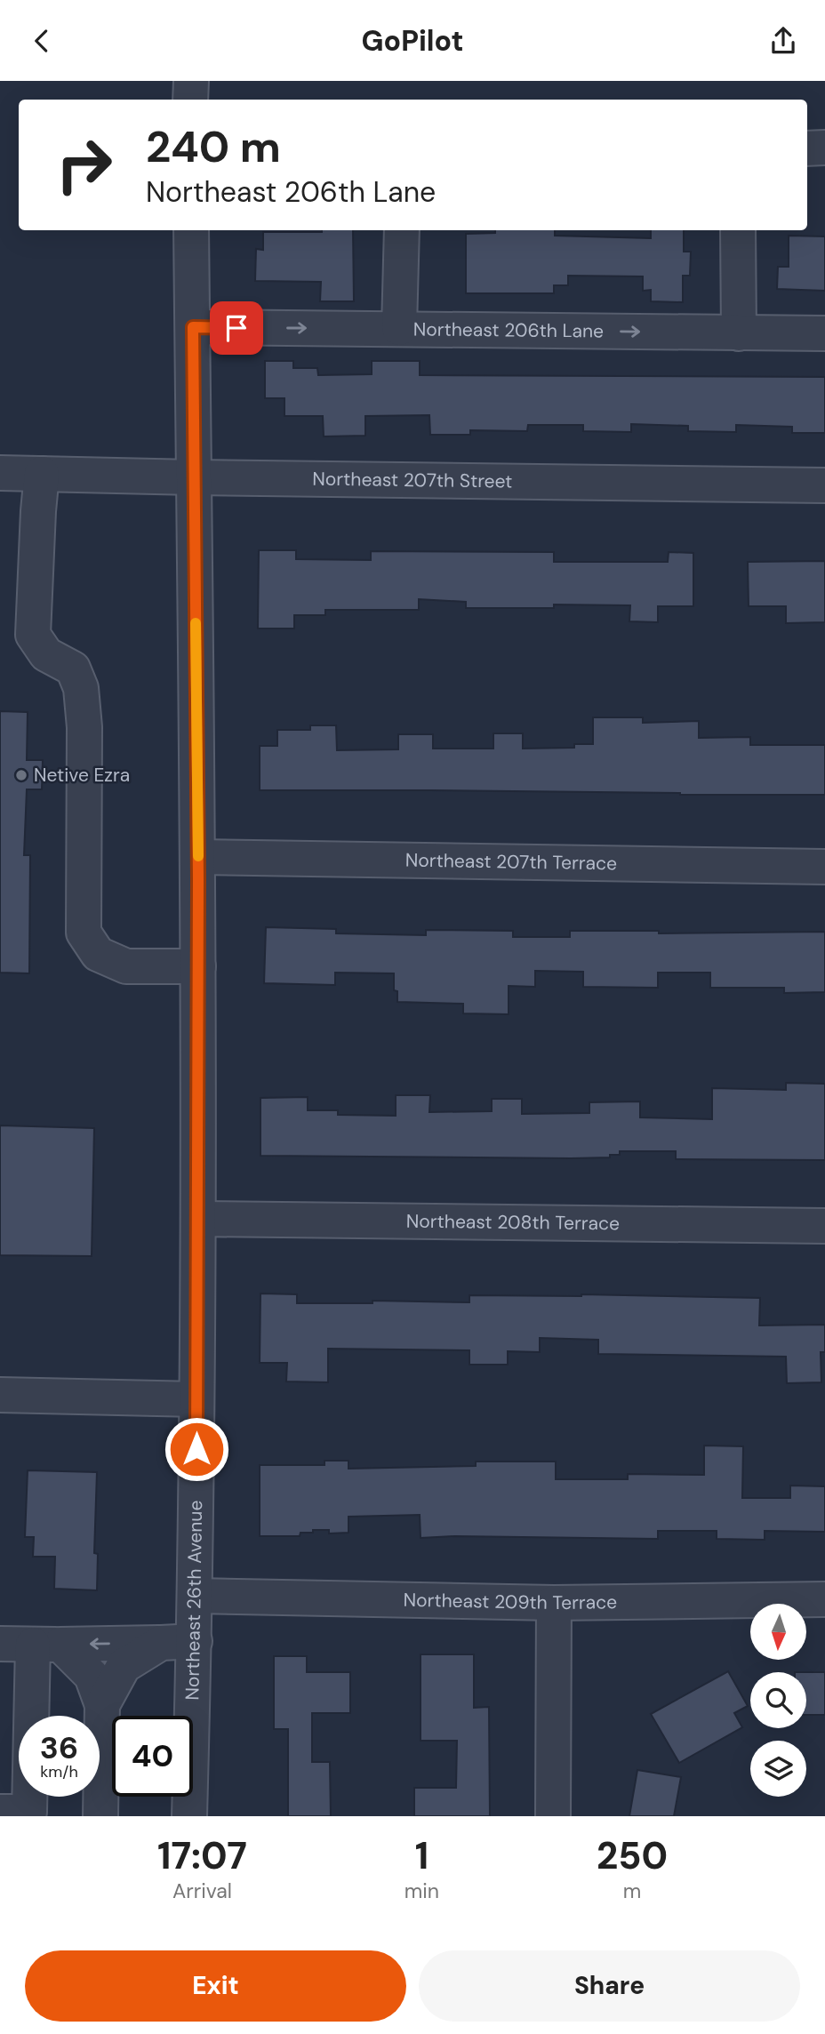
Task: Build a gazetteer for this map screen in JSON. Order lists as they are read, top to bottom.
{
  "streets": {
    "street": [
      "Northeast 206th Lane",
      "Northeast 207th Street",
      "Northeast 207th Terrace",
      "Northeast 208th Terrace",
      "Northeast 26th Avenue",
      "Northeast 209th Terrace"
    ]
  },
  "crossings": [
    ["Northeast 206th Lane", "Northeast 26th Avenue"],
    ["Northeast 207th Street", "Northeast 26th Avenue"],
    ["Northeast 207th Terrace", "Northeast 26th Avenue"],
    ["Northeast 208th Terrace", "Northeast 26th Avenue"],
    ["Northeast 26th Avenue", "Northeast 209th Terrace"]
  ],
  "one_way": ["Northeast 206th Lane"],
  "places": ["Netive Ezra"],
  "north": "bottom",
  "page": {
    "header": "GoPilot",
    "turn": ["240 m", "Northeast 206th Lane"],
    "speed": "36 km/h",
    "limit": "40",
    "eta": [
      "17:07",
      "Arrival",
      "1",
      "min",
      "250",
      "m"
    ],
    "buttons": ["Exit", "Share"]
  }
}
